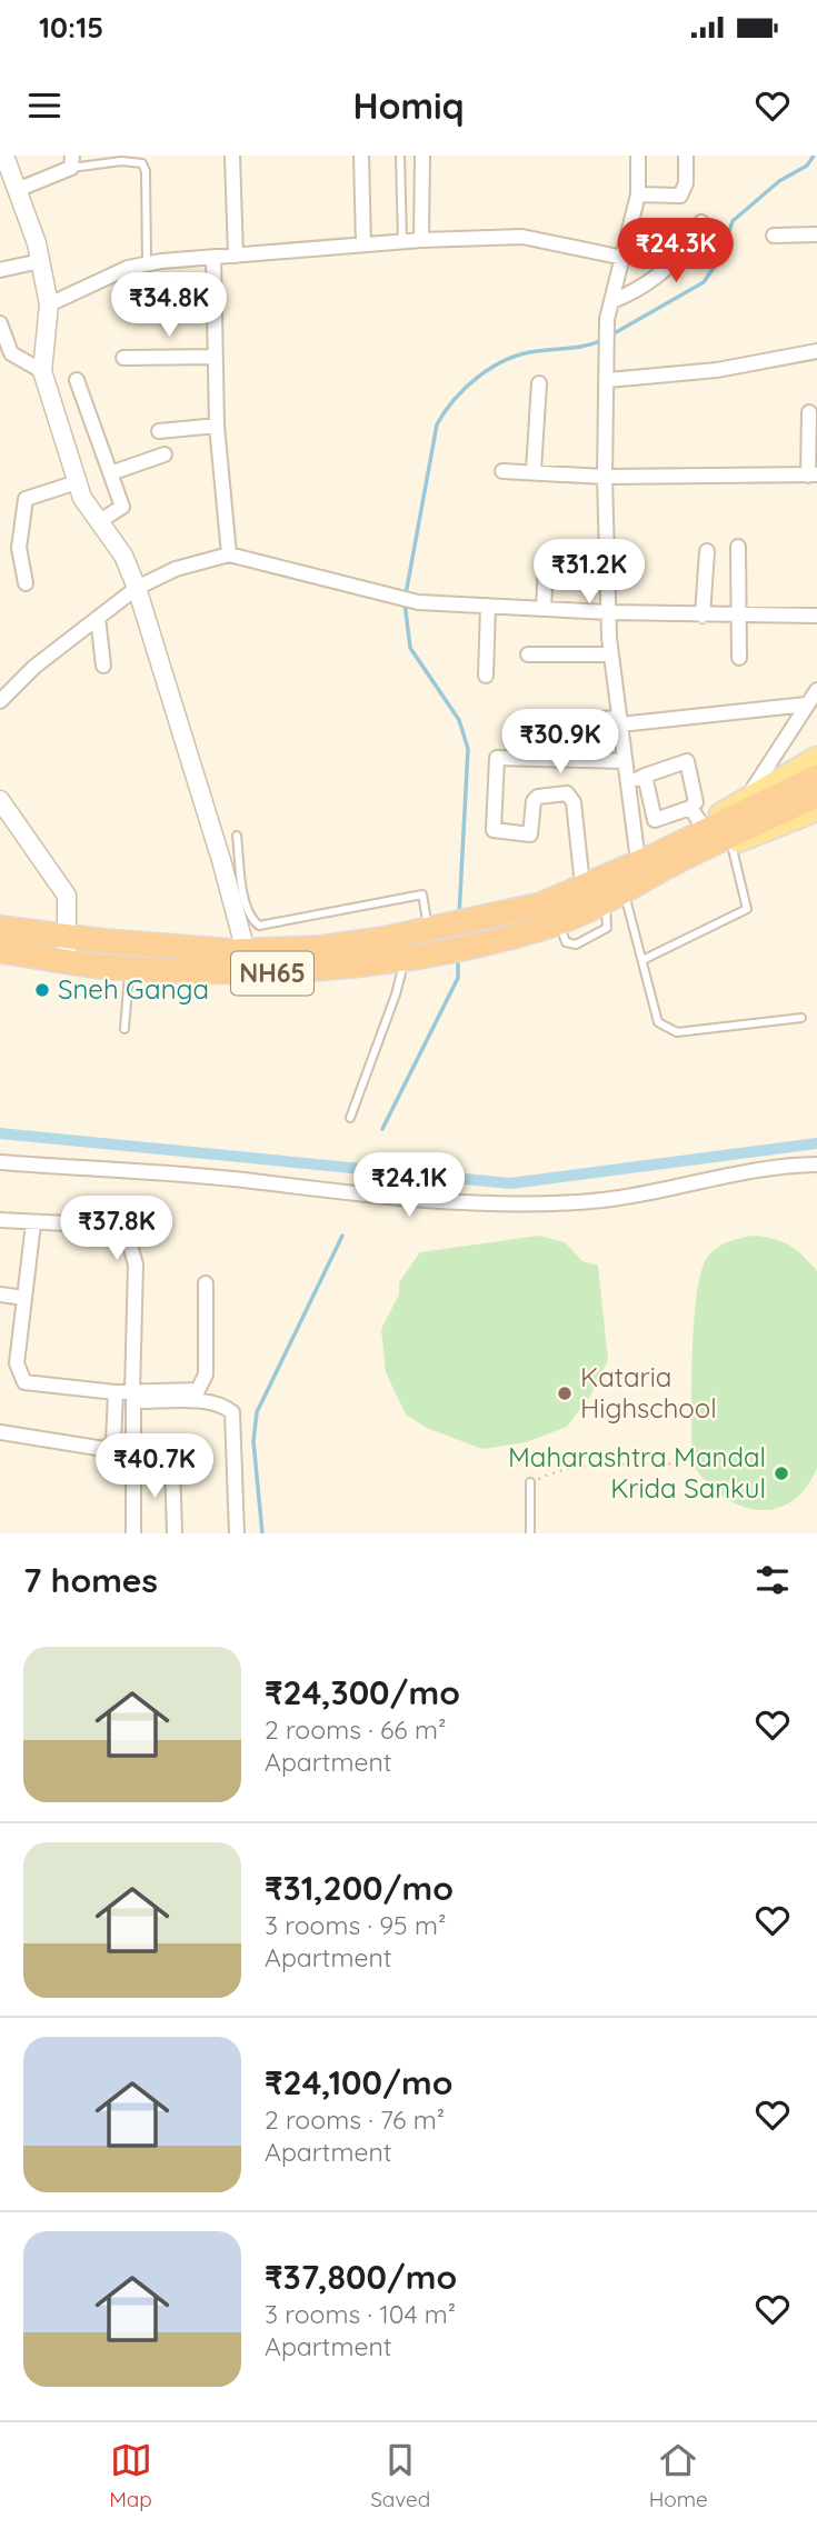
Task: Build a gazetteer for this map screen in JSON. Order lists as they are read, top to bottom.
{
  "streets": {
    "highway": ["NH65"]
  },
  "places": ["Sneh Ganga", "Kataria Highschool", "Maharashtra Mandal Krida Sankul"],
  "page": {
    "status": "10:15",
    "header": "Homiq",
    "price": [
      "₹24.3K",
      "₹34.8K",
      "₹31.2K",
      "₹30.9K",
      "₹24.1K",
      "₹37.8K",
      "₹40.7K"
    ],
    "heading": "7 homes",
    "list": [
      {
        "name": "₹24,300/mo",
        "note": "2 rooms · 66 m² · Apartment"
      },
      {
        "name": "₹31,200/mo",
        "note": "3 rooms · 95 m² · Apartment"
      },
      {
        "name": "₹24,100/mo",
        "note": "2 rooms · 76 m² · Apartment"
      },
      {
        "name": "₹37,800/mo",
        "note": "3 rooms · 104 m² · Apartment"
      }
    ],
    "tabs": ["Map", "Saved", "Home"]
  }
}
